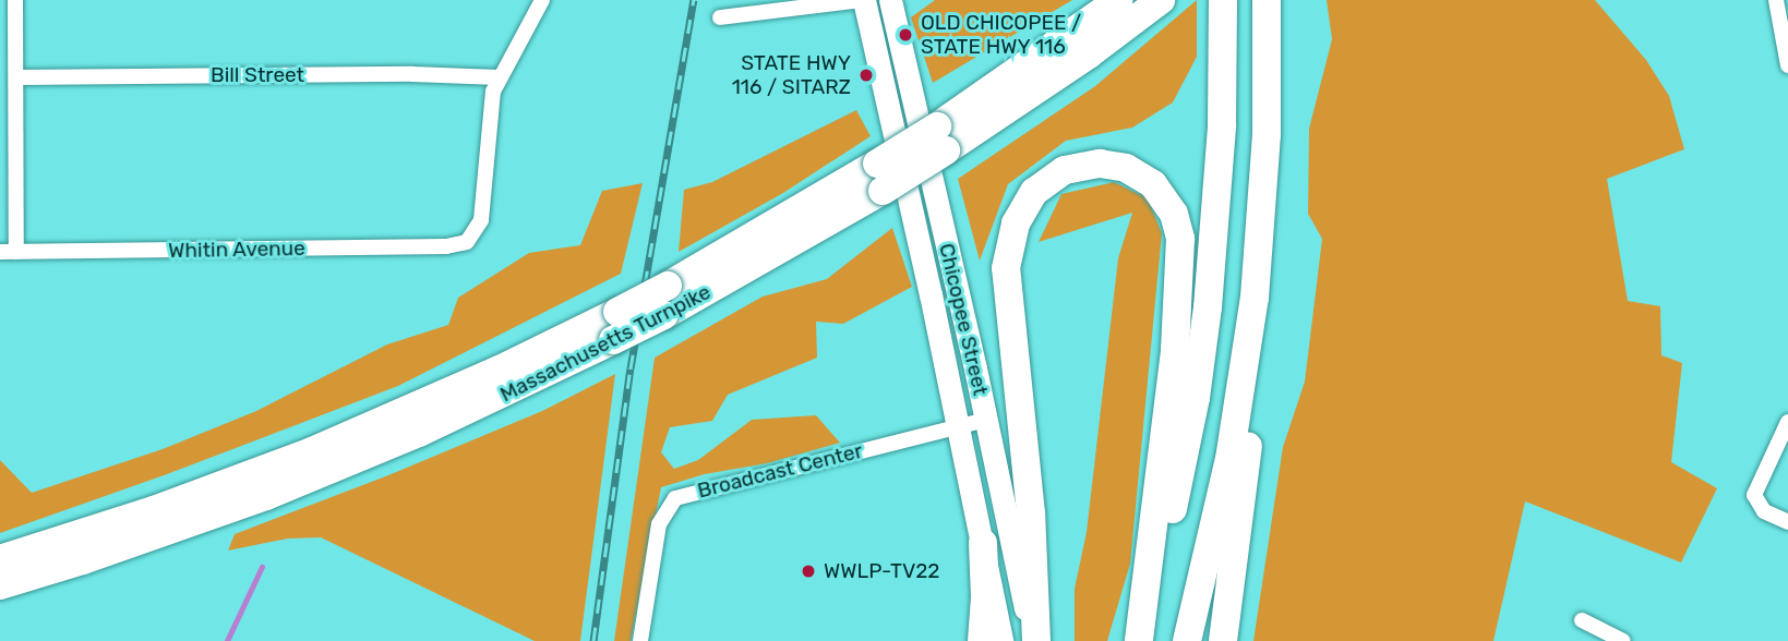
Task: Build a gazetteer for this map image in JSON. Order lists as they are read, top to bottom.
{
  "streets": {
    "highway": ["Massachusetts Turnpike"],
    "main road": ["Chicopee Street"],
    "street": ["Bill Street", "Whitin Avenue", "Broadcast Center"]
  },
  "crossings": [
    ["Bill Street", "Whitin Avenue"],
    ["Chicopee Street", "Broadcast Center"]
  ],
  "places": ["OLD CHICOPEE / STATE HWY 116", "STATE HWY 116 / SITARZ", "WWLP-TV22"]
}
